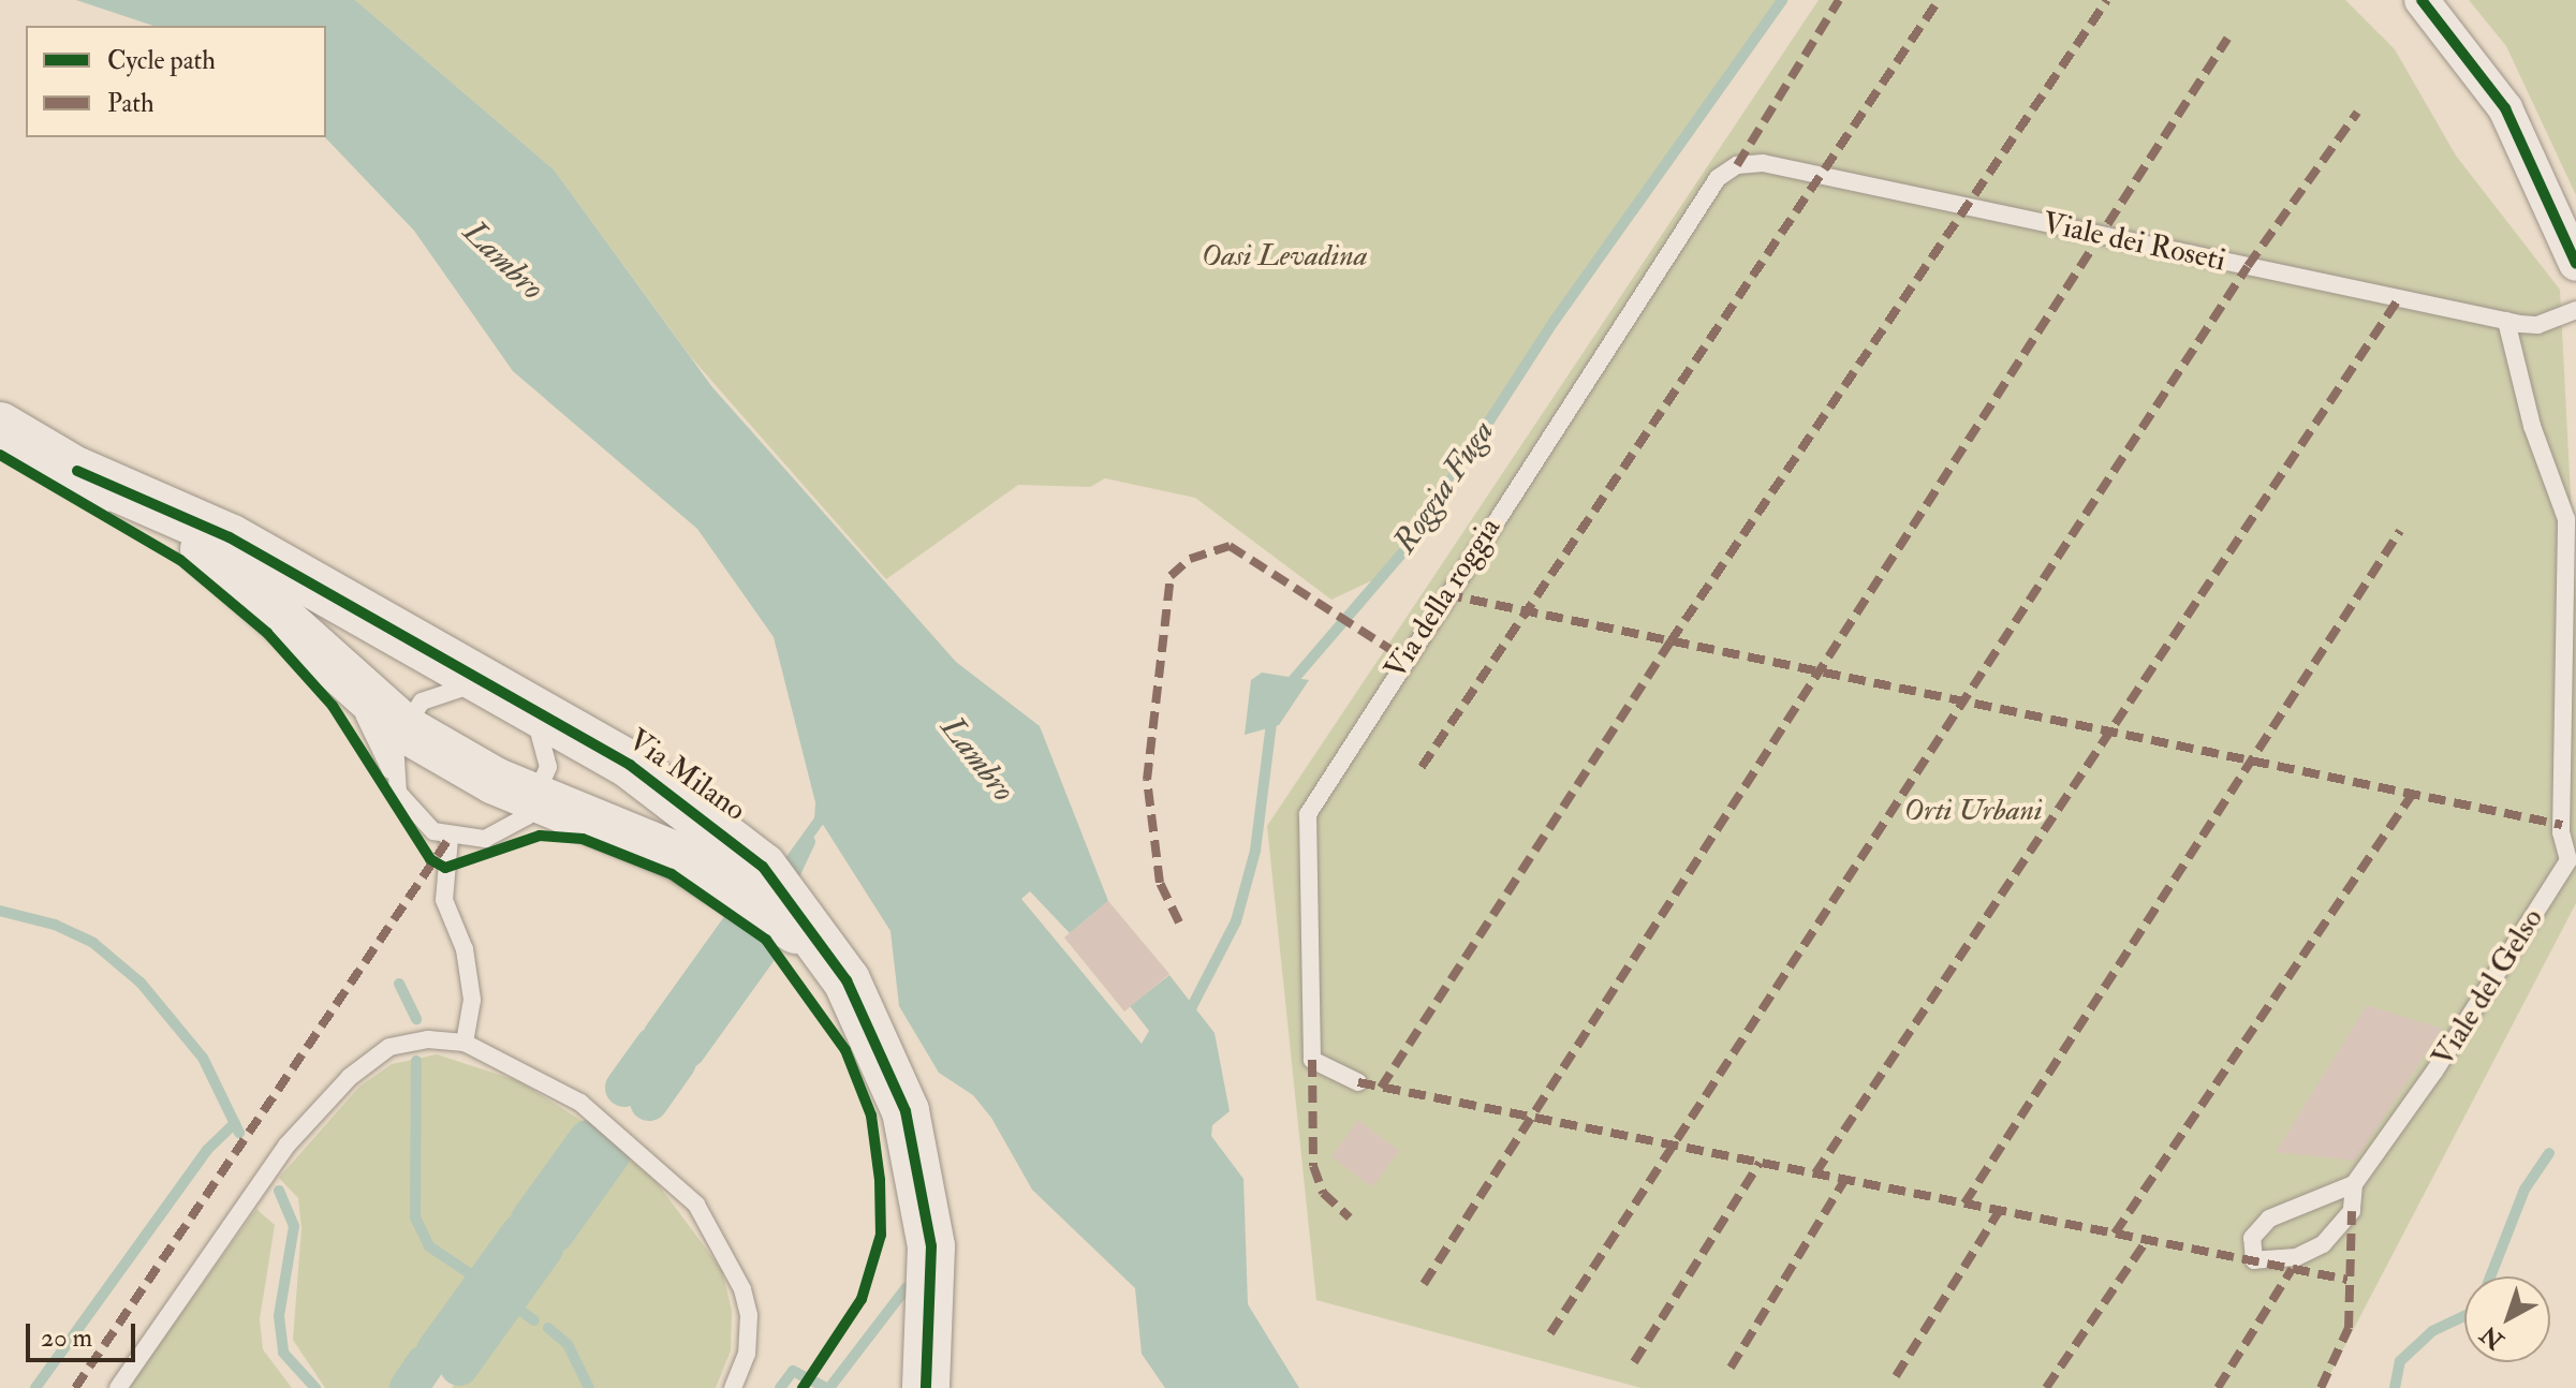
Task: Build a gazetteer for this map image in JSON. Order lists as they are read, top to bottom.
{
  "streets": {
    "street": ["Via Milano"],
    "lane": ["Viale dei Roseti", "Via della roggia", "Viale del Gelso"]
  },
  "crossings": [
    ["Viale dei Roseti", "Via della roggia"],
    ["Viale dei Roseti", "Viale del Gelso"]
  ],
  "water": ["Lambro", "Roggia Fuga"],
  "parks": ["Oasi Levadina", "Orti Urbani"],
  "legend": ["Cycle path", "Path"],
  "scale_bar": "20 m",
  "north": "bottom left"
}
